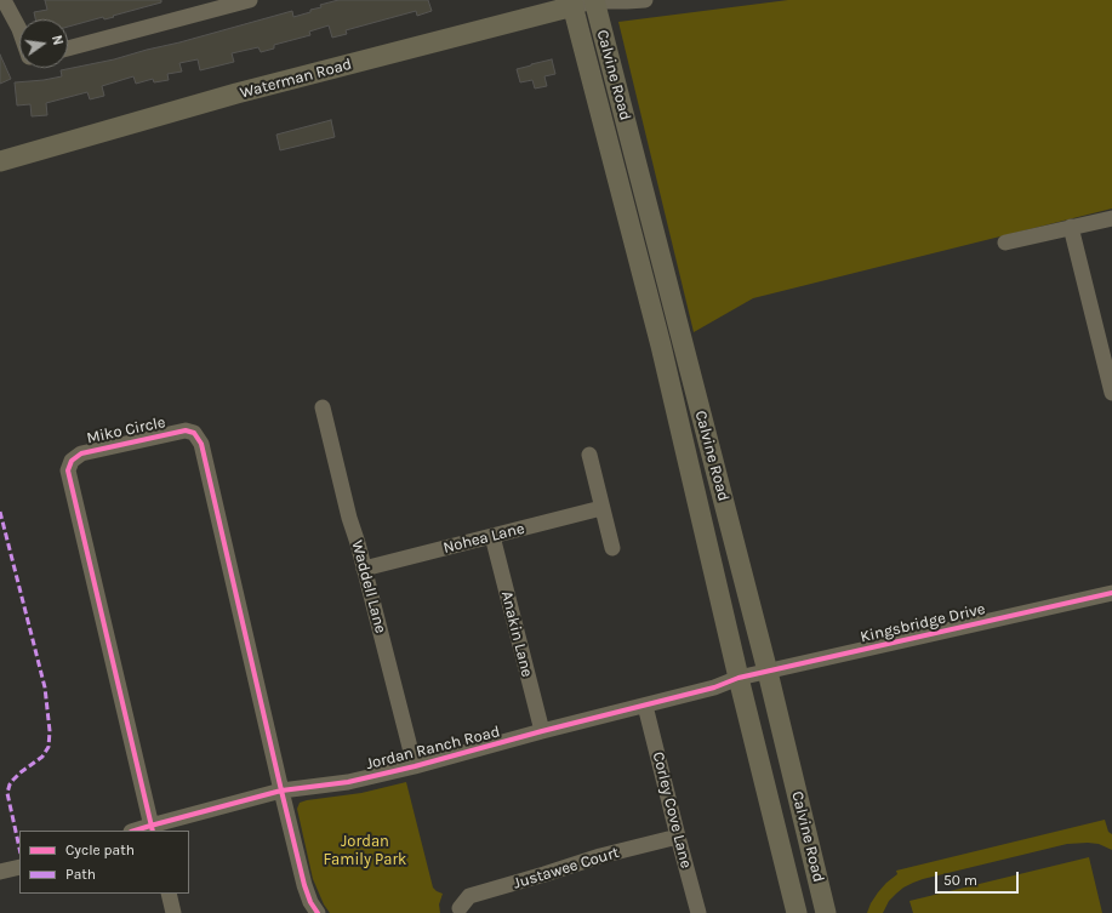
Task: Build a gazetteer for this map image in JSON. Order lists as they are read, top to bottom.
{
  "streets": {
    "main road": ["Calvine Road", "Waterman Road"],
    "street": [
      "Miko Circle",
      "Nohea Lane",
      "Waddell Lane",
      "Kingsbridge Drive",
      "Anakin Lane",
      "Jordan Ranch Road",
      "Corley Cove Lane",
      "Justawee Court"
    ]
  },
  "crossings": [
    ["Calvine Road", "Waterman Road"],
    ["Calvine Road", "Kingsbridge Drive"],
    ["Calvine Road", "Jordan Ranch Road"],
    ["Miko Circle", "Jordan Ranch Road"],
    ["Nohea Lane", "Waddell Lane"],
    ["Nohea Lane", "Anakin Lane"],
    ["Waddell Lane", "Jordan Ranch Road"],
    ["Kingsbridge Drive", "Jordan Ranch Road"],
    ["Anakin Lane", "Jordan Ranch Road"],
    ["Jordan Ranch Road", "Corley Cove Lane"],
    ["Corley Cove Lane", "Justawee Court"]
  ],
  "parks": ["Jordan Family Park"],
  "legend": ["Cycle path", "Path"],
  "scale_bar": "50 m",
  "north": "right"
}
